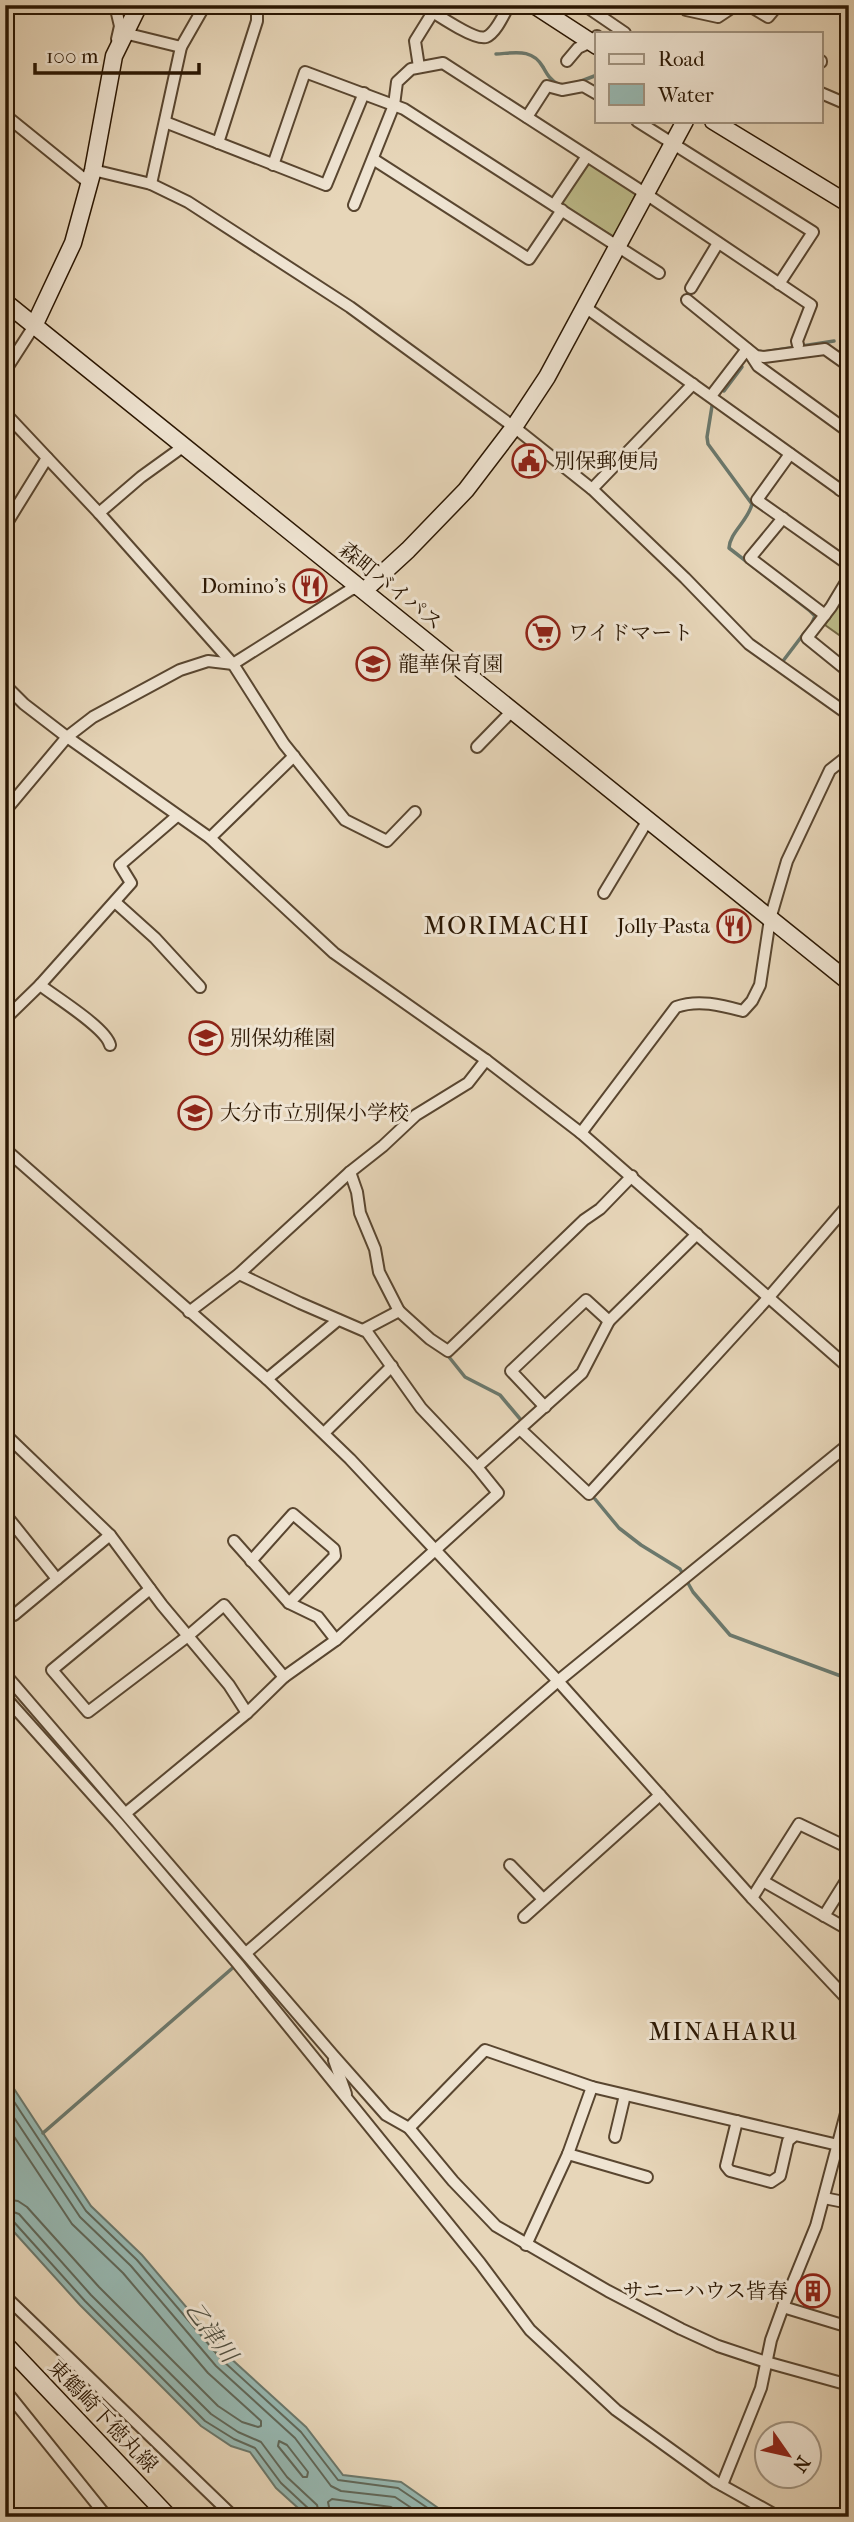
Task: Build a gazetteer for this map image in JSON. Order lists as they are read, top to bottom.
{
  "streets": {
    "street": ["森町バイパス", "東鶴崎下徳丸線"]
  },
  "districts": ["MORIMACHI", "MINAHARU"],
  "water": ["乙津川"],
  "places": {
    "public building": ["別保郵便局"],
    "restaurant": ["Domino's", "Jolly-Pasta"],
    "supermarket": ["ワイドマート"],
    "school or university": ["龍華保育園", "別保幼稚園", "大分市立別保小学校"],
    "building": ["サニーハウス皆春"]
  },
  "legend": ["Road", "Water"],
  "scale_bar": "100 m",
  "north": "bottom right"
}
